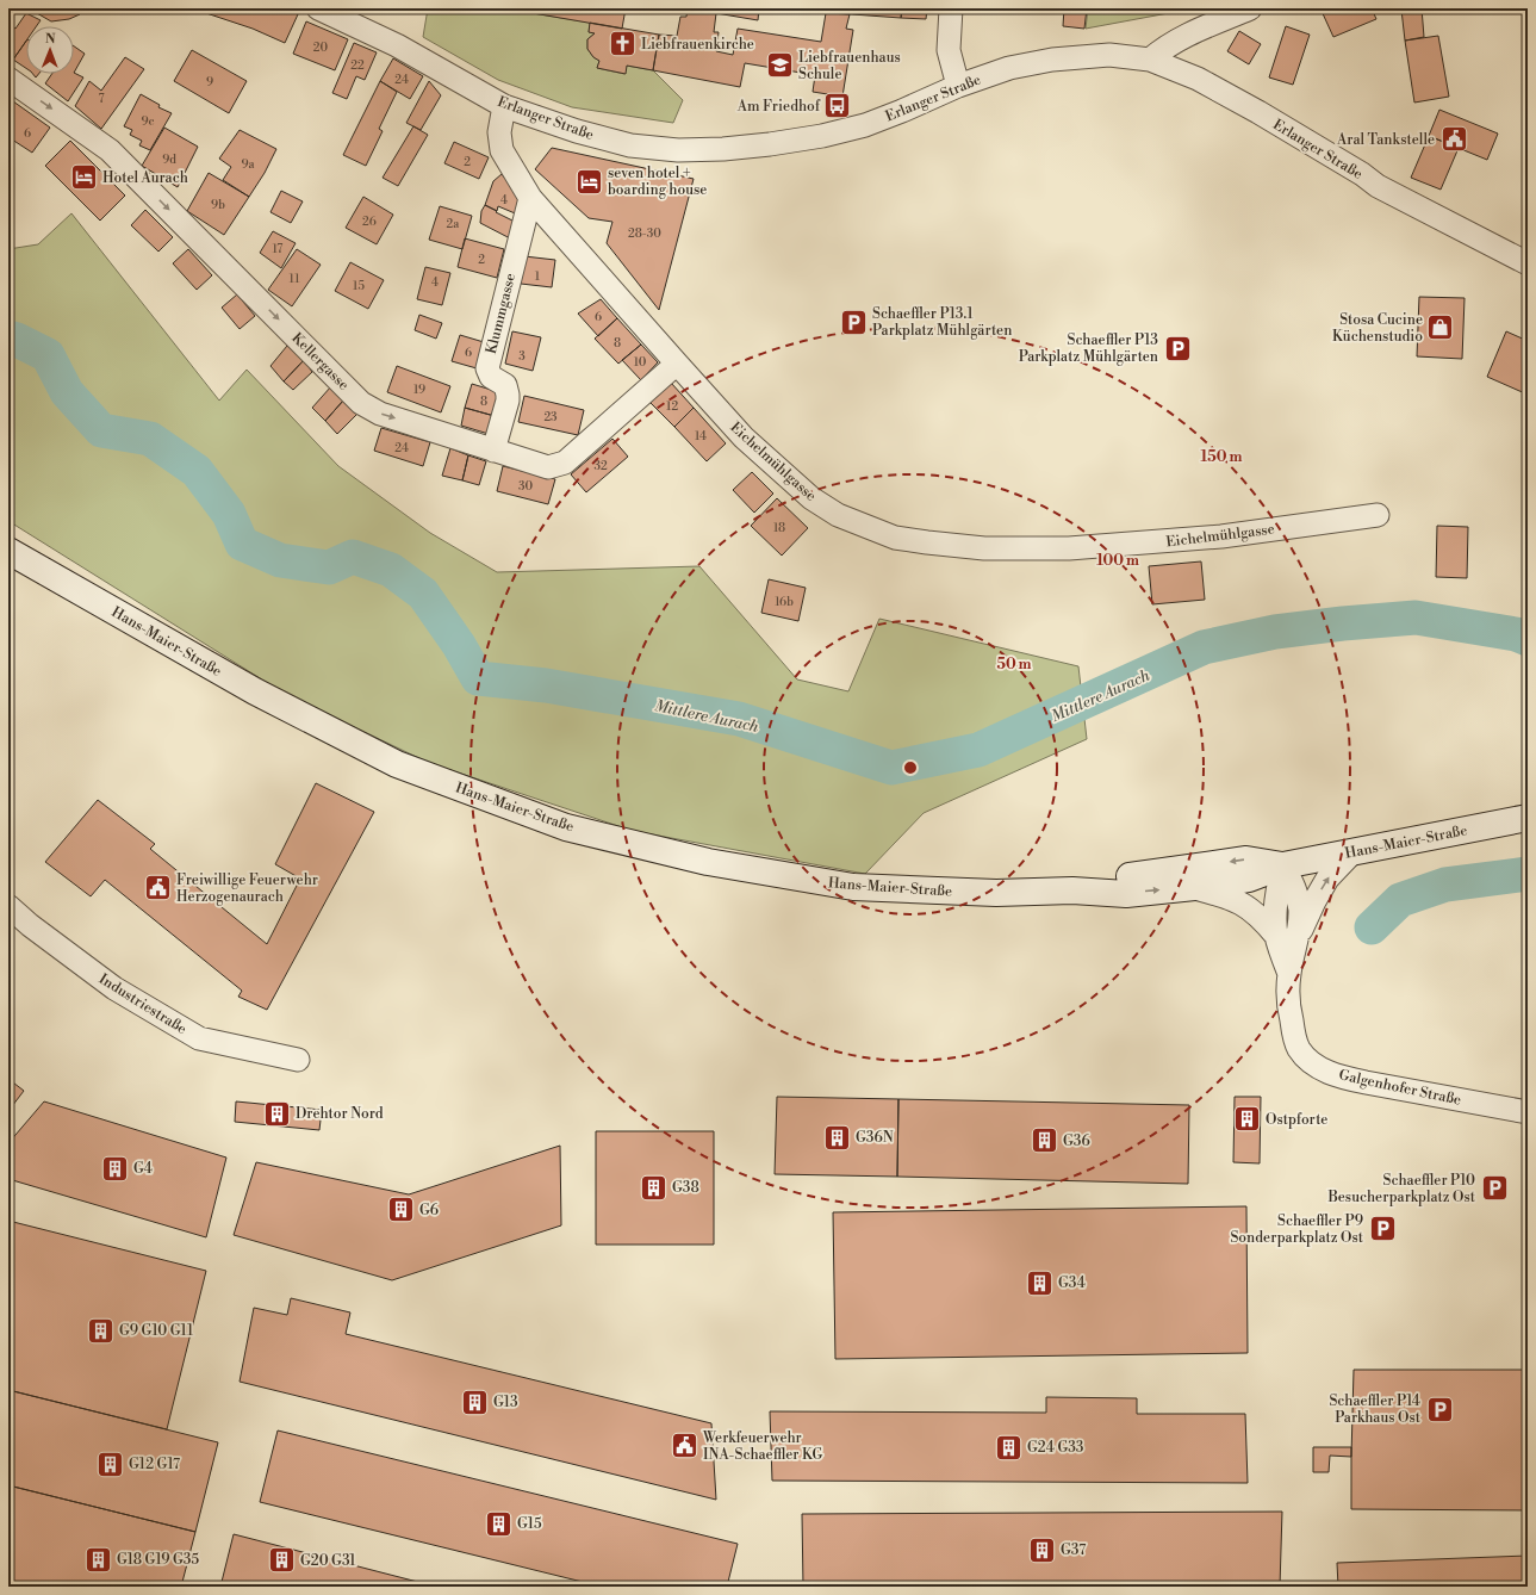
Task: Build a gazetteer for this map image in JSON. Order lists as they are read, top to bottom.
{
  "streets": {
    "street": [
      "Erlanger Straße",
      "Klummgasse",
      "Kellergasse",
      "Eichelmühlgasse",
      "Hans-Maier-Straße",
      "Industriestraße",
      "Galgenhofer Straße"
    ]
  },
  "crossings": [
    ["Erlanger Straße", "Eichelmühlgasse"],
    ["Klummgasse", "Kellergasse"],
    ["Klummgasse", "Eichelmühlgasse"],
    ["Kellergasse", "Eichelmühlgasse"],
    ["Hans-Maier-Straße", "Galgenhofer Straße"]
  ],
  "one_way": ["Kellergasse"],
  "water": ["Mittlere Aurach"],
  "places": {
    "church": ["Liebfrauenkirche"],
    "school or university": ["Liebfrauenhaus Schule"],
    "bus stop": ["Am Friedhof"],
    "public building": ["Aral Tankstelle", "Freiwillige Feuerwehr Herzogenaurach", "Werkfeuerwehr INA-Schaeffler KG"],
    "hotel": ["Hotel Aurach", "seven hotel + boarding house"],
    "parking": [
      "Schaeffler P13.1 Parkplatz Mühlgärten",
      "Schaeffler P13 Parkplatz Mühlgärten",
      "Schaeffler P10 Besucherparkplatz Ost",
      "Schaeffler P9 Sonderparkplatz Ost",
      "Schaeffler P14 Parkhaus Ost"
    ],
    "shop": ["Stosa Cucine Küchenstudio"],
    "building": [
      "Drehtor Nord",
      "Ostpforte",
      "G36N",
      "G36",
      "G4",
      "G38",
      "G6",
      "G34",
      "G9 G10 G11",
      "G13",
      "G24 G33",
      "G12 G17",
      "G15",
      "G37",
      "G18 G19 G35",
      "G20 G31"
    ]
  },
  "house_numbers": [
    "20",
    "22",
    "24",
    "9",
    "7",
    "9c",
    "6",
    "9d",
    "2",
    "9a",
    "4",
    "9b",
    "26",
    "2a",
    "28-30",
    "17",
    "2",
    "1",
    "11",
    "4",
    "15",
    "6",
    "8",
    "6",
    "3",
    "10",
    "19",
    "8",
    "12",
    "23",
    "14",
    "24",
    "32",
    "30",
    "18",
    "16b"
  ],
  "north": "top",
  "rings": ["150 m", "100 m", "50 m"]
}
